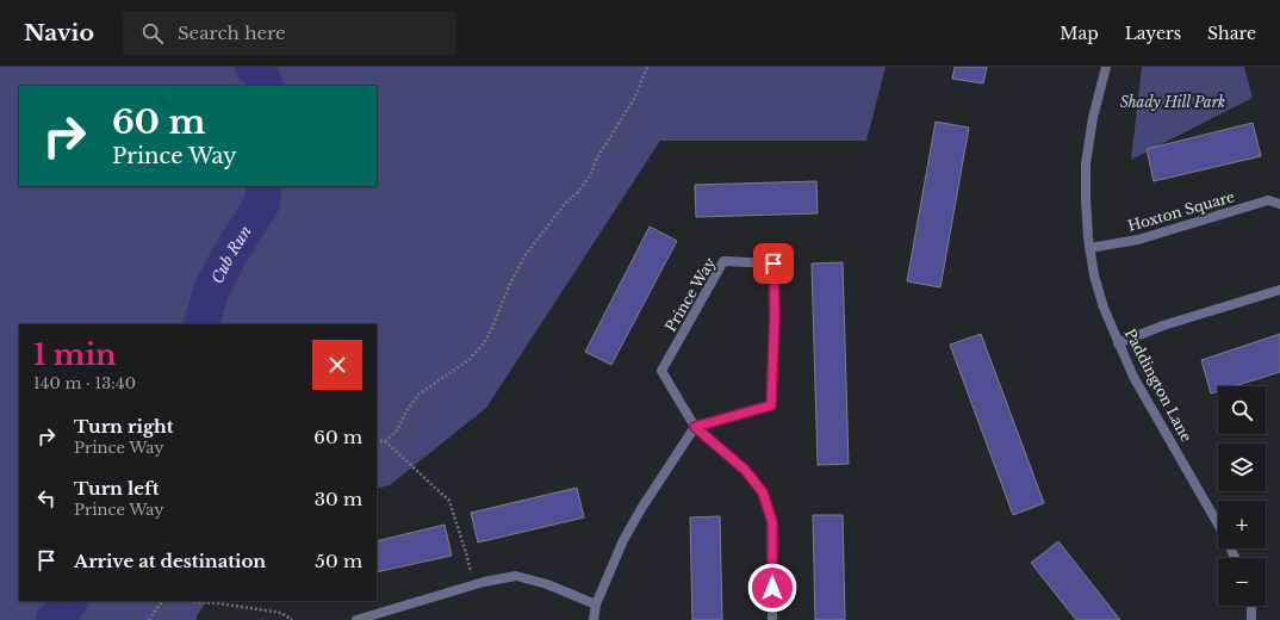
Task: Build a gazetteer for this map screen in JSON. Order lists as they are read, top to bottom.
{
  "streets": {
    "street": ["Hoxton Square", "Prince Way", "Paddington Lane"]
  },
  "crossings": [
    ["Hoxton Square", "Paddington Lane"]
  ],
  "water": ["Cub Run"],
  "parks": ["Shady Hill Park"],
  "page": {
    "header": "Navio",
    "search": "Search here",
    "nav": ["Map", "Layers", "Share"],
    "turn": ["60 m", "Prince Way"],
    "heading": ["1 min", "140 m · 13:40"],
    "map_buttons": ["+", "−"],
    "list": [
      {
        "name": "Turn right",
        "note": "Prince Way",
        "value": "60 m"
      },
      {
        "name": "Turn left",
        "note": "Prince Way",
        "value": "30 m"
      },
      {
        "name": "Arrive at destination",
        "value": "50 m"
      }
    ]
  }
}
